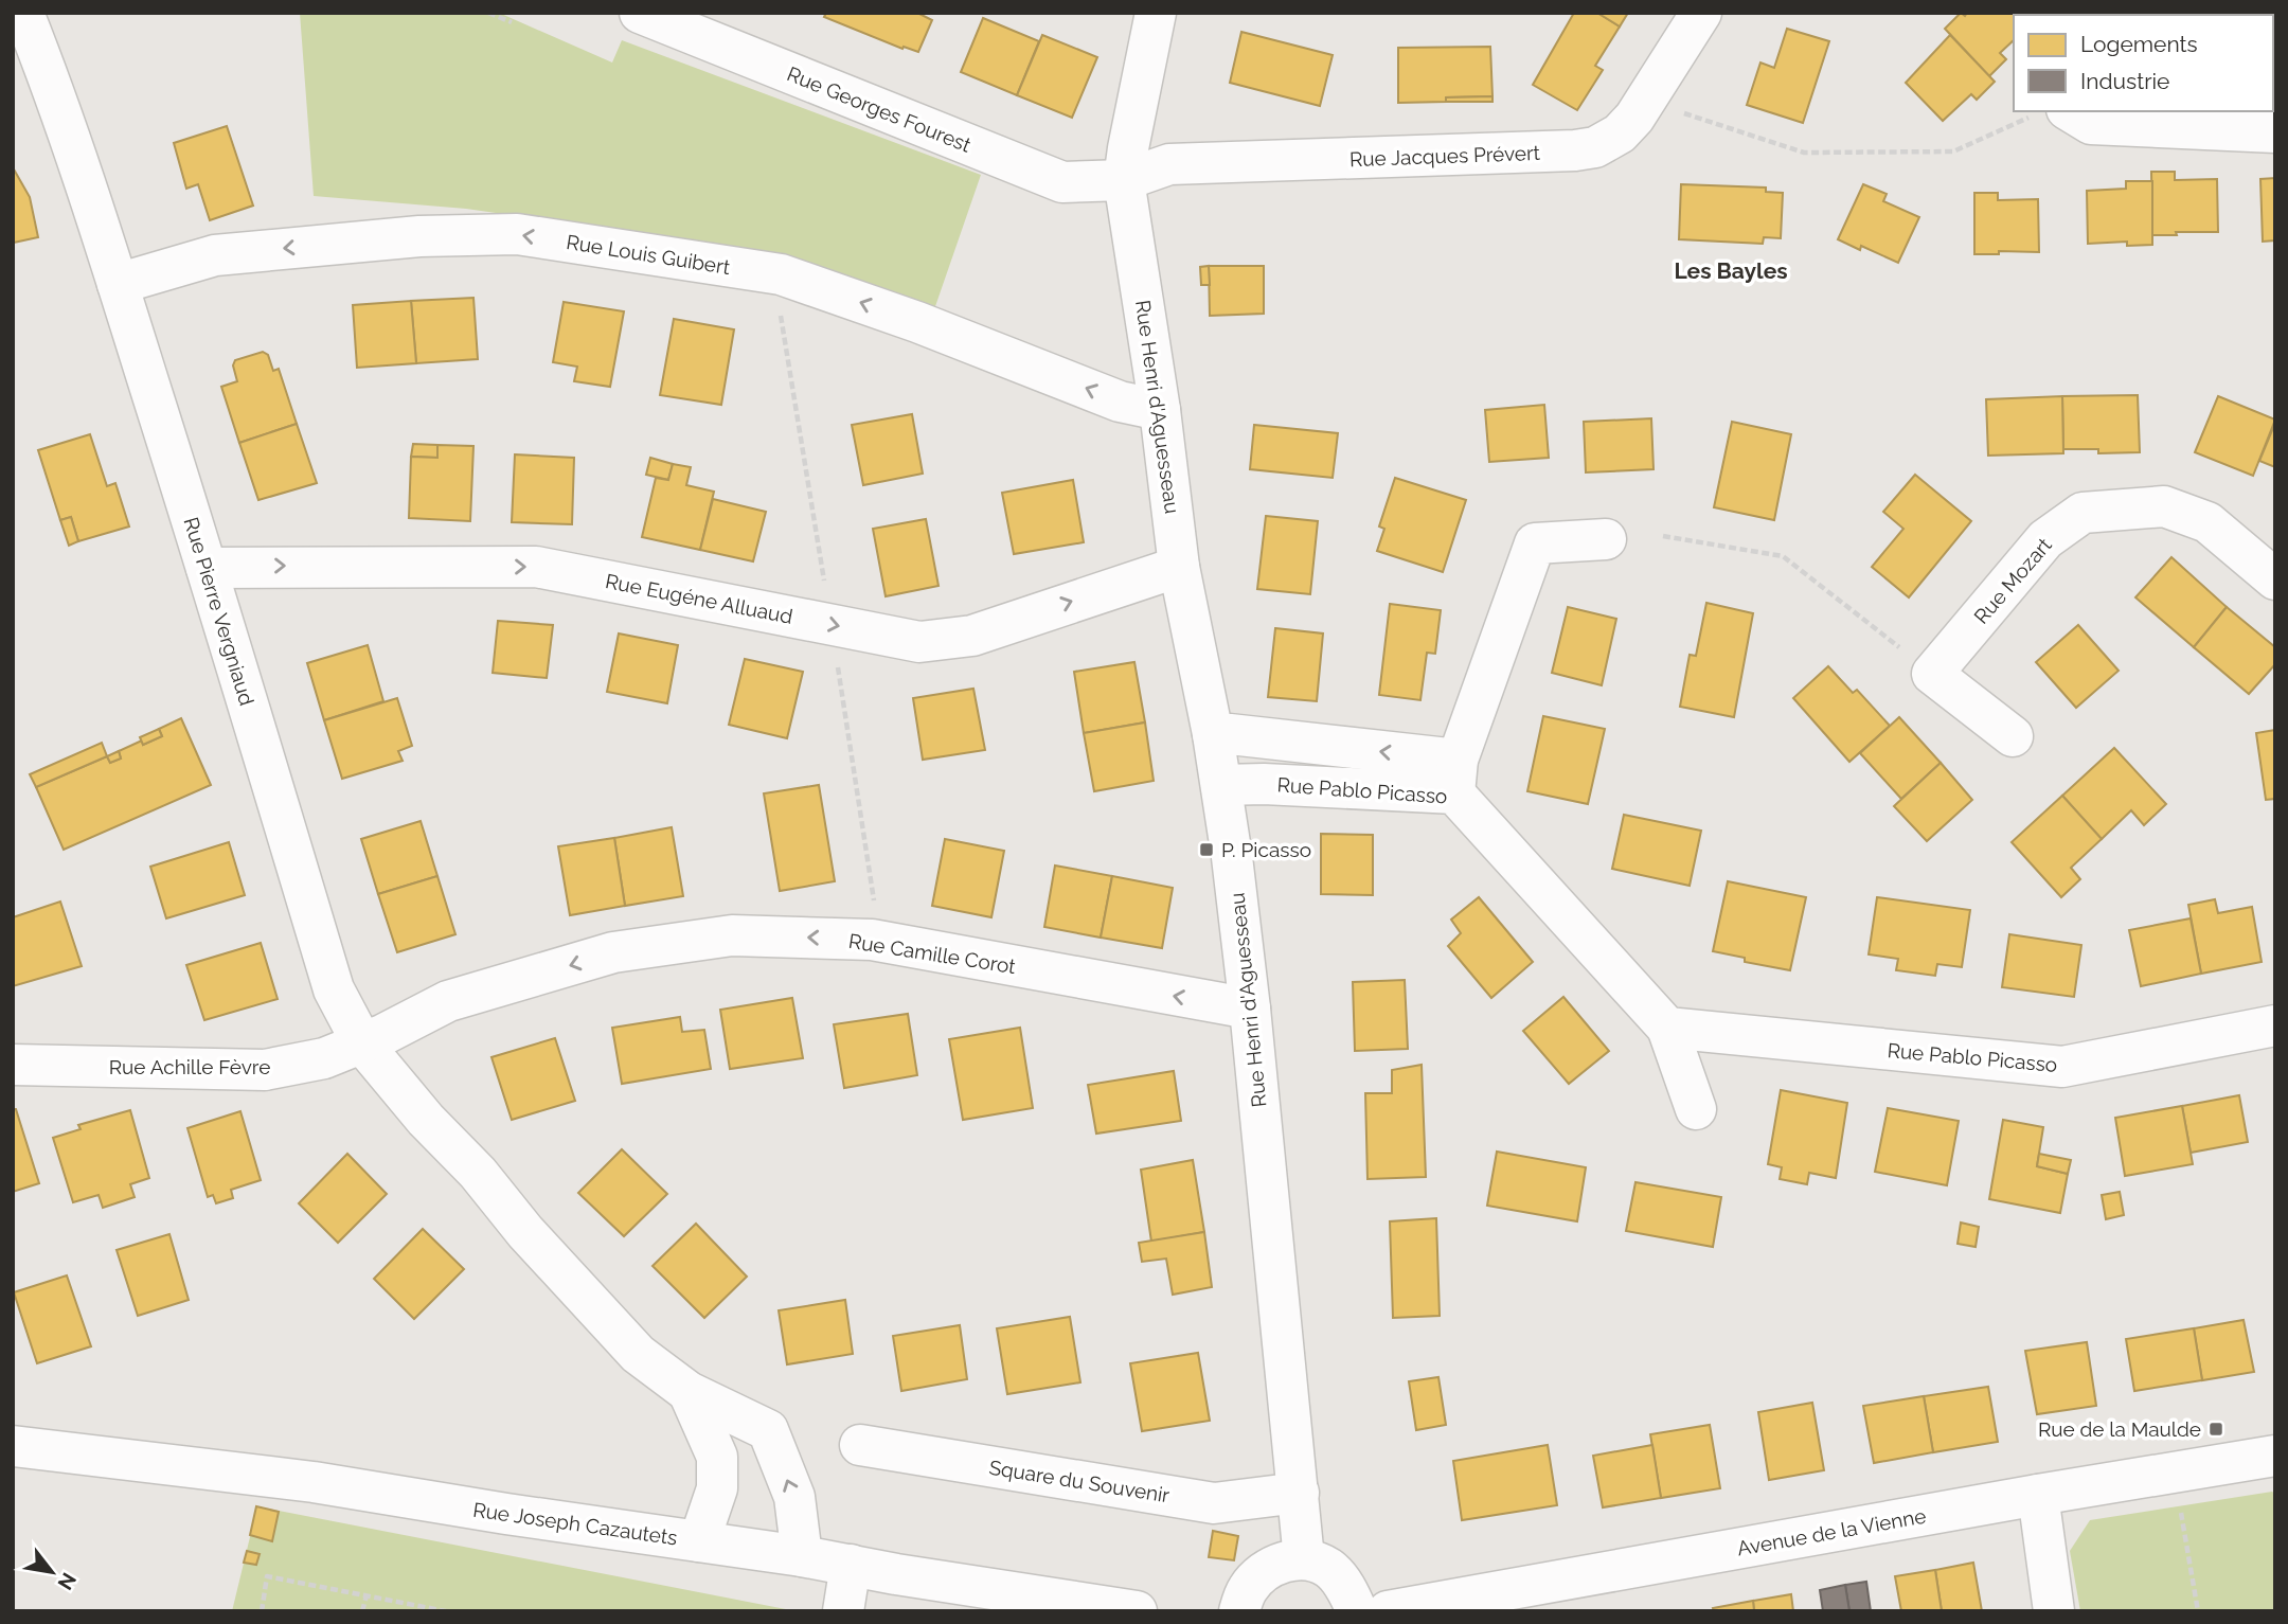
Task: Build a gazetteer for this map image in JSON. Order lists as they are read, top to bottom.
{
  "streets": {
    "street": [
      "Rue Georges Fourest",
      "Rue Jacques Prévert",
      "Rue Louis Guibert",
      "Rue Henri d'Aguesseau",
      "Rue Mozart",
      "Rue Eugéne Alluaud",
      "Rue Pierre Vergniaud",
      "Rue Pablo Picasso",
      "Rue Camille Corot",
      "Rue Achille Fèvre",
      "Square du Souvenir",
      "Rue Joseph Cazautets",
      "Avenue de la Vienne"
    ]
  },
  "crossings": [
    ["Rue Georges Fourest", "Rue Jacques Prévert"],
    ["Rue Georges Fourest", "Rue Henri d'Aguesseau"],
    ["Rue Jacques Prévert", "Rue Henri d'Aguesseau"],
    ["Rue Louis Guibert", "Rue Henri d'Aguesseau"],
    ["Rue Louis Guibert", "Rue Pierre Vergniaud"],
    ["Rue Henri d'Aguesseau", "Rue Eugéne Alluaud"],
    ["Rue Henri d'Aguesseau", "Rue Pablo Picasso"],
    ["Rue Henri d'Aguesseau", "Rue Camille Corot"],
    ["Rue Henri d'Aguesseau", "Square du Souvenir"],
    ["Rue Eugéne Alluaud", "Rue Pierre Vergniaud"],
    ["Rue Pierre Vergniaud", "Rue Camille Corot"],
    ["Rue Pierre Vergniaud", "Rue Achille Fèvre"],
    ["Rue Camille Corot", "Rue Achille Fèvre"]
  ],
  "one_way": ["Rue Louis Guibert", "Rue Eugéne Alluaud", "Rue Camille Corot"],
  "districts": ["Les Bayles"],
  "places": {
    "transit": ["P. Picasso", "Rue de la Maulde"]
  },
  "legend": ["Logements", "Industrie"],
  "north": "bottom right"
}
